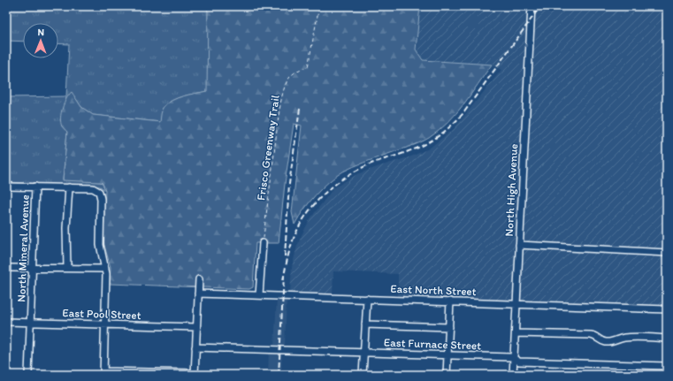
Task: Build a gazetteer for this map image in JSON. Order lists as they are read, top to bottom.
{
  "streets": {
    "street": [
      "North High Avenue",
      "North Mineral Avenue",
      "East North Street",
      "East Pool Street",
      "East Furnace Street"
    ],
    "path": ["Frisco Greenway Trail"]
  },
  "crossings": [
    ["North High Avenue", "East North Street"],
    ["North High Avenue", "East Furnace Street"],
    ["North Mineral Avenue", "East Pool Street"]
  ],
  "north": "top"
}
